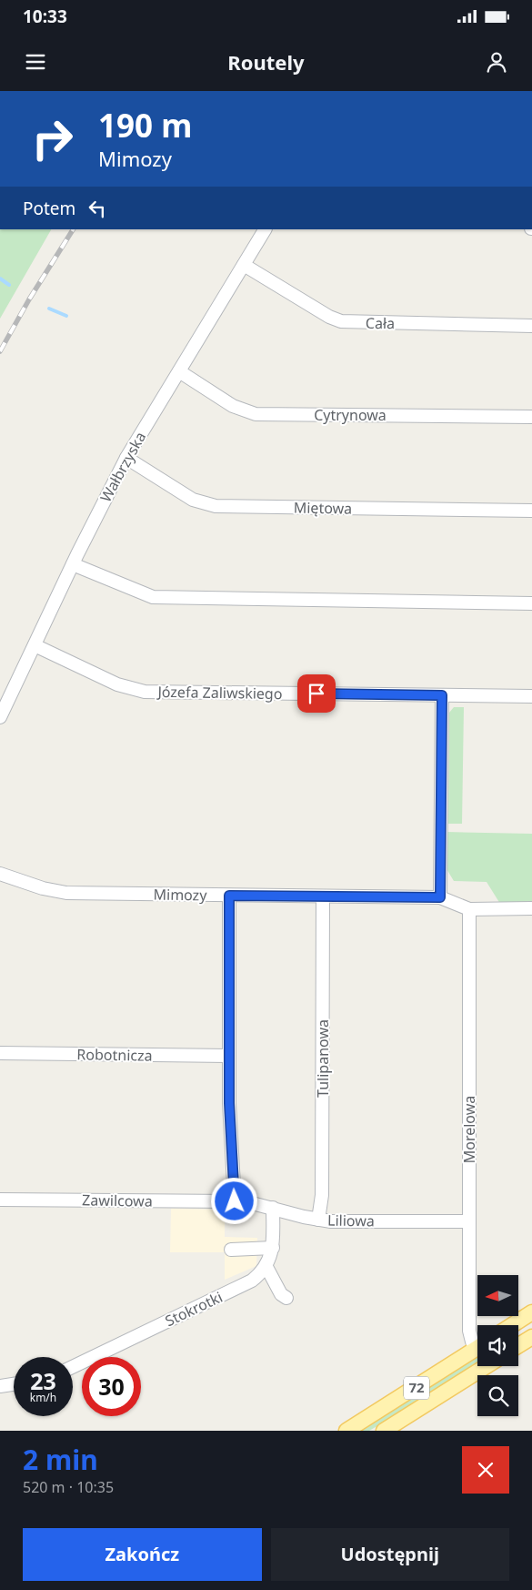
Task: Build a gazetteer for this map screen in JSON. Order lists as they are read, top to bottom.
{
  "streets": {
    "main road": ["72"],
    "street": [
      "Cała",
      "Cytrynowa",
      "Wałbrzyska",
      "Miętowa",
      "Józefa Zaliwskiego",
      "Mimozy",
      "Robotnicza",
      "Tulipanowa",
      "Morelowa",
      "Zawilcowa",
      "Liliowa",
      "Stokrotki"
    ]
  },
  "crossings": [
    ["Cała", "Wałbrzyska"],
    ["Cytrynowa", "Wałbrzyska"],
    ["Wałbrzyska", "Miętowa"],
    ["Wałbrzyska", "Józefa Zaliwskiego"],
    ["Mimozy", "Tulipanowa"],
    ["Mimozy", "Morelowa"],
    ["Tulipanowa", "Liliowa"],
    ["Morelowa", "Liliowa"],
    ["Zawilcowa", "Liliowa"]
  ],
  "north": "left",
  "page": {
    "status": "10:33",
    "header": "Routely",
    "turn": ["190 m", "Mimozy"],
    "then": "Potem",
    "speed": "23 km/h",
    "limit": "30",
    "heading": ["2 min", "520 m · 10:35"],
    "buttons": ["Zakończ", "Udostępnij"]
  }
}
